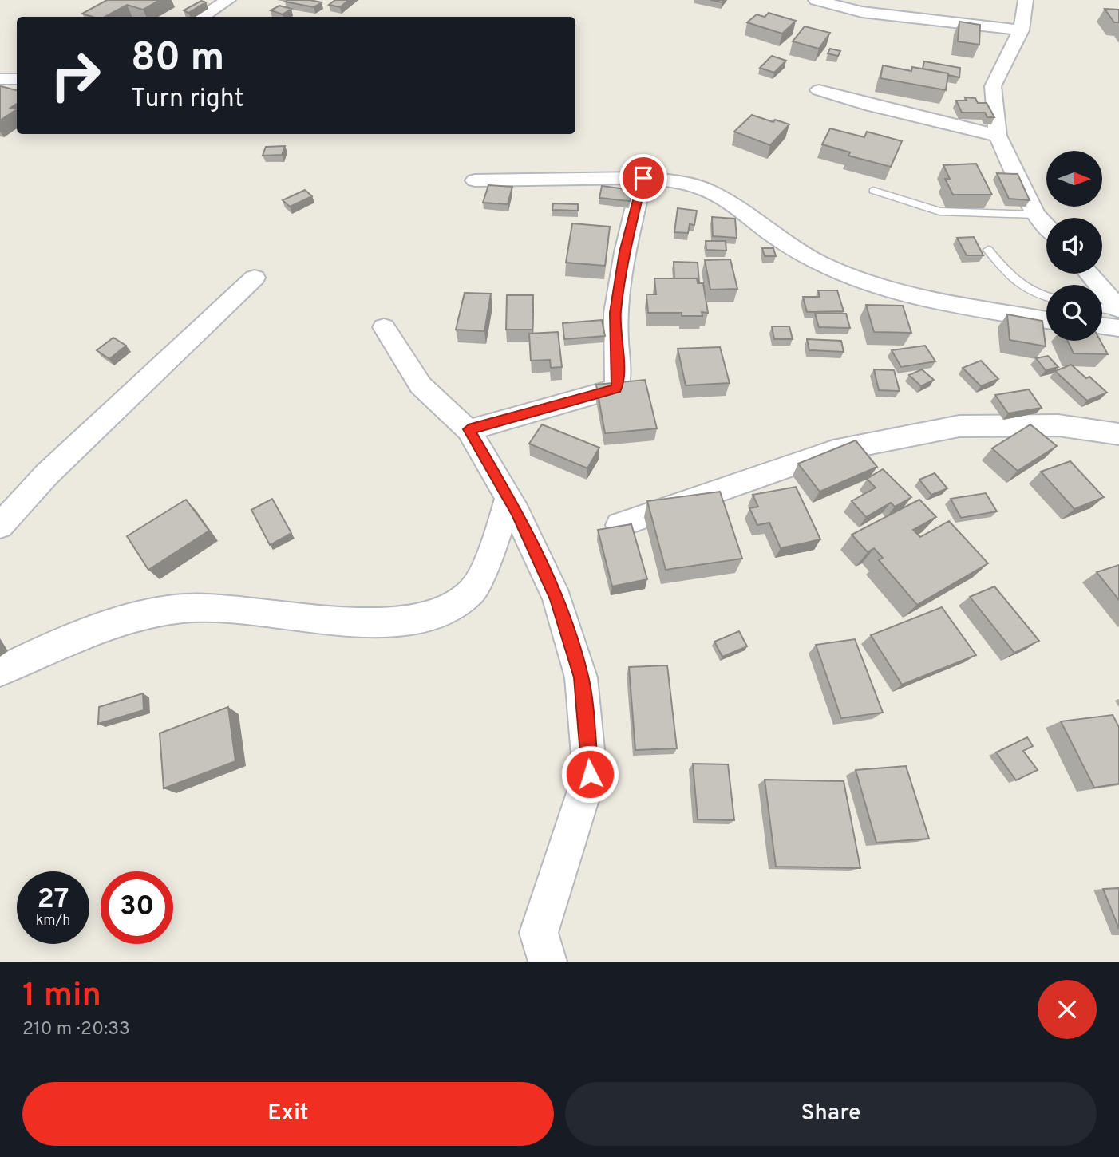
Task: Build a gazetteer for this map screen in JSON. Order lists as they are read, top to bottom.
{
  "north": "right",
  "page": {
    "turn": ["80 m", "Turn right"],
    "speed": "27 km/h",
    "limit": "30",
    "heading": ["1 min", "210 m · 20:33"],
    "buttons": ["Exit", "Share"]
  }
}
